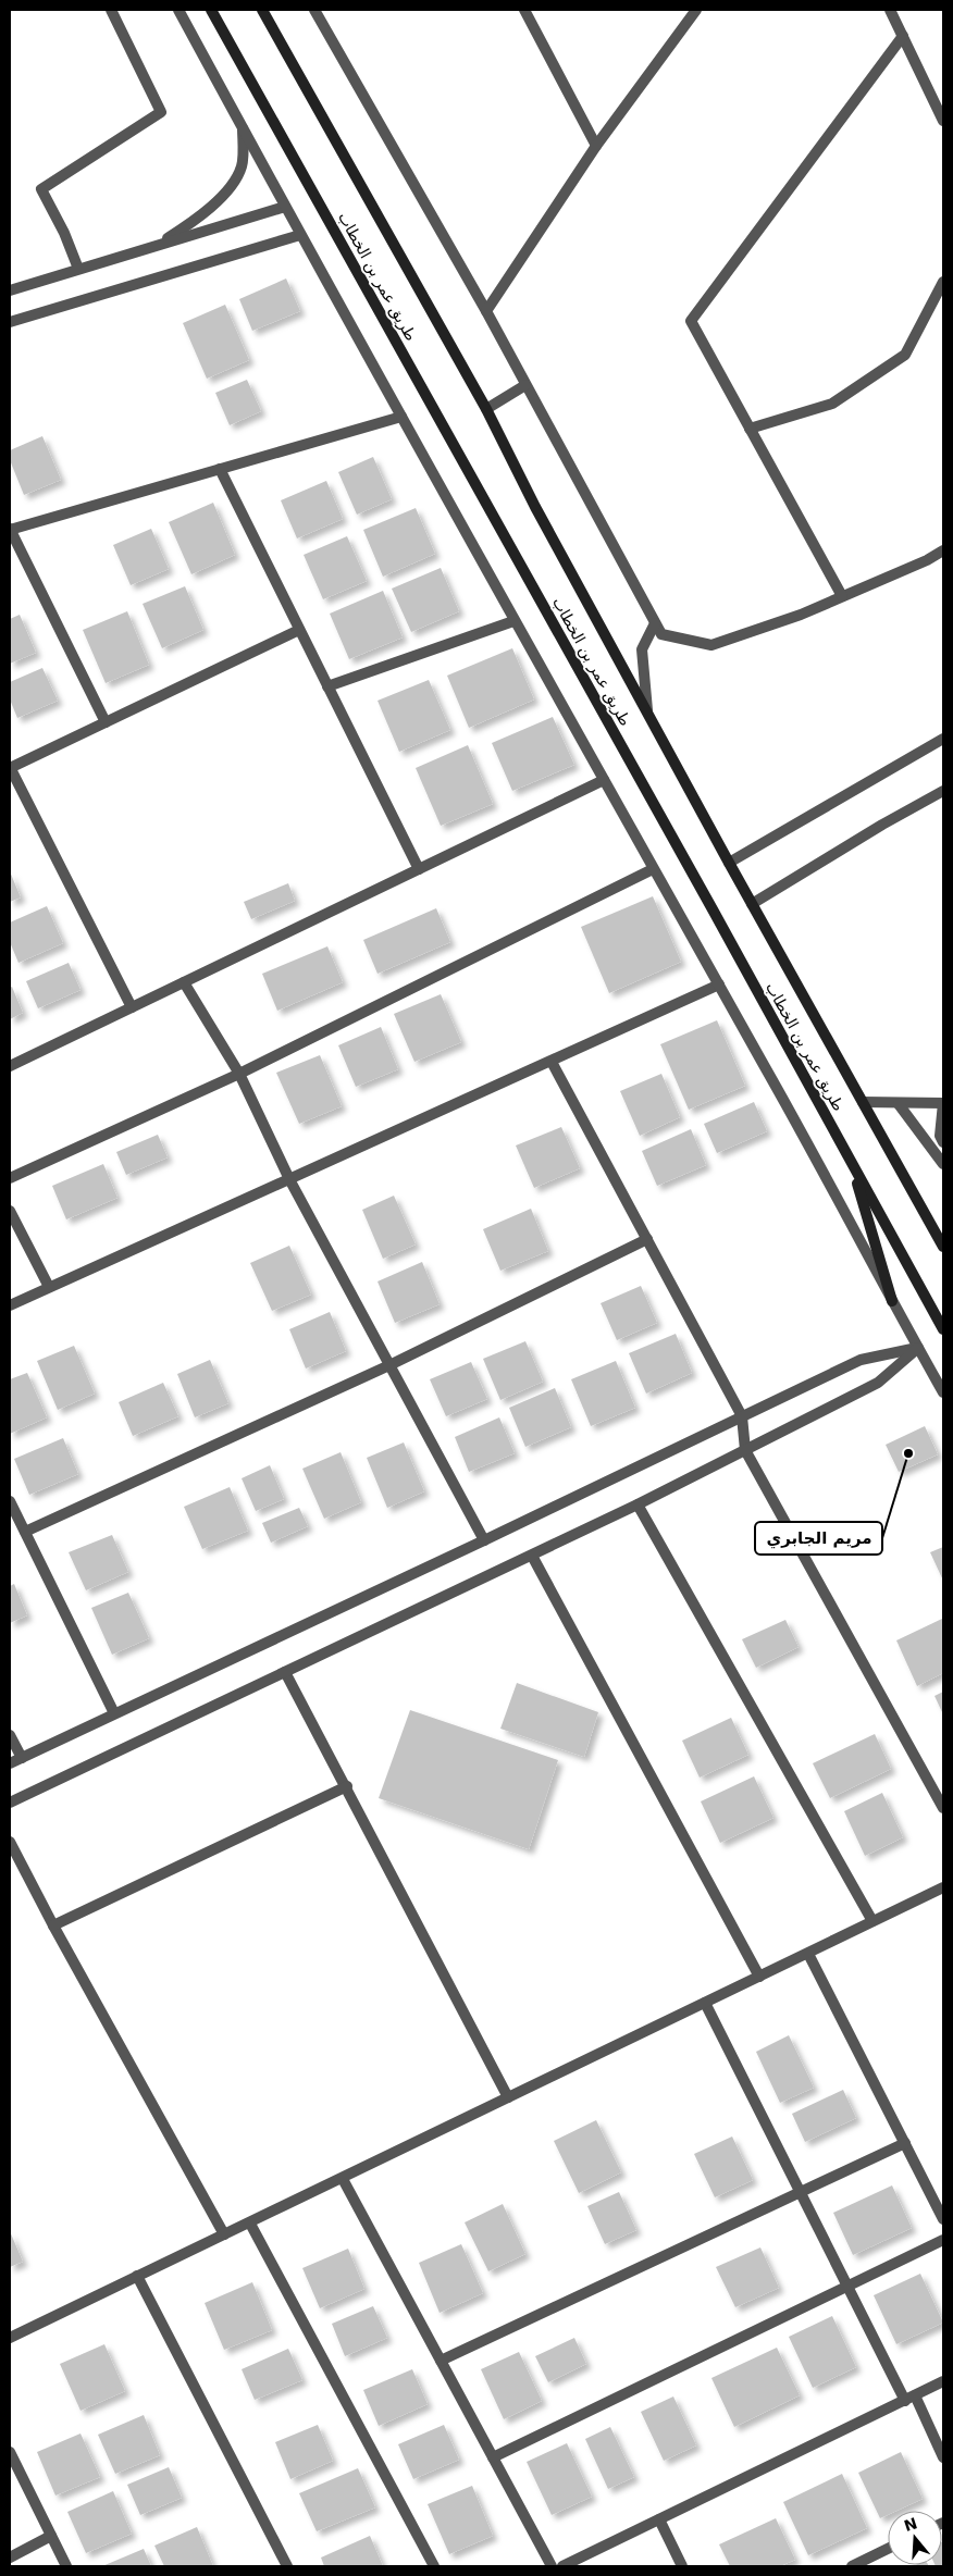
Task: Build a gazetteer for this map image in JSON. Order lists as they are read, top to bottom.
{
  "streets": {
    "main road": ["طريق عمر بن الخطاب"]
  },
  "places": ["مريم الجابري"],
  "north": "top"
}
